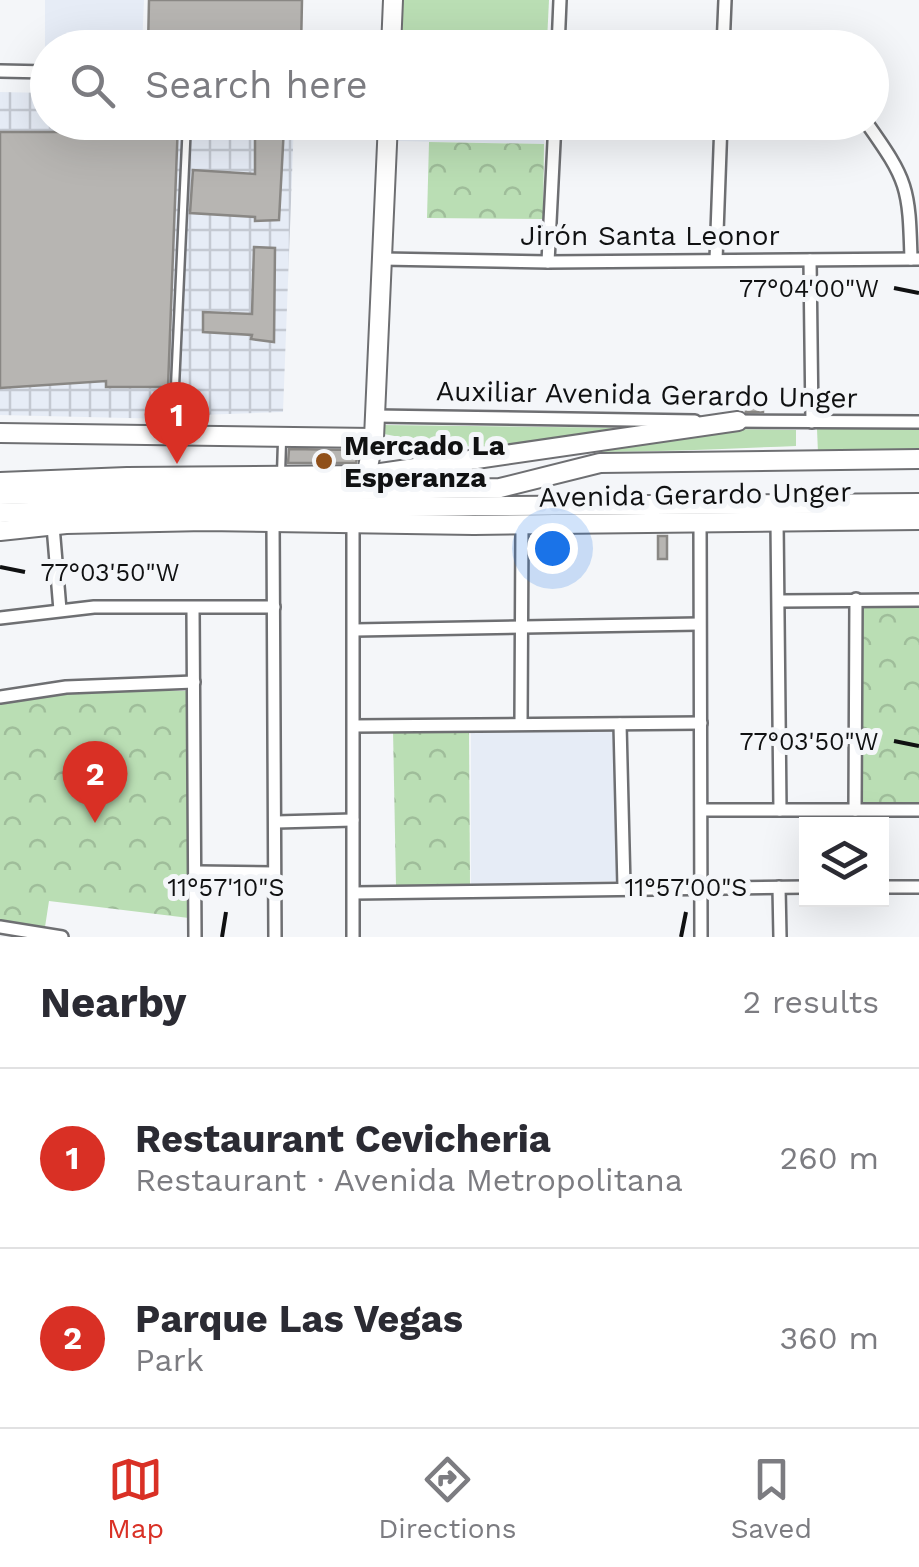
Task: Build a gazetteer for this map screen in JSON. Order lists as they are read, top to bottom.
{
  "streets": {
    "street": ["Jirón Santa Leonor", "Auxiliar Avenida Gerardo Unger", "Avenida Gerardo Unger"]
  },
  "places": ["Mercado La Esperanza"],
  "page": {
    "search": "Search here",
    "pins": ["1", "2"],
    "heading": ["Nearby", "2 results"],
    "list": [
      {
        "mark": "1",
        "name": "Restaurant Cevicheria",
        "note": "Restaurant · Avenida Metropolitana",
        "value": "260 m"
      },
      {
        "mark": "2",
        "name": "Parque Las Vegas",
        "note": "Park",
        "value": "360 m"
      }
    ],
    "nav": ["Map", "Directions", "Saved"]
  },
  "coordinates": [
    "77°04'00\"W",
    "77°03'50\"W",
    "11°57'10\"S",
    "11°57'00\"S"
  ]
}
